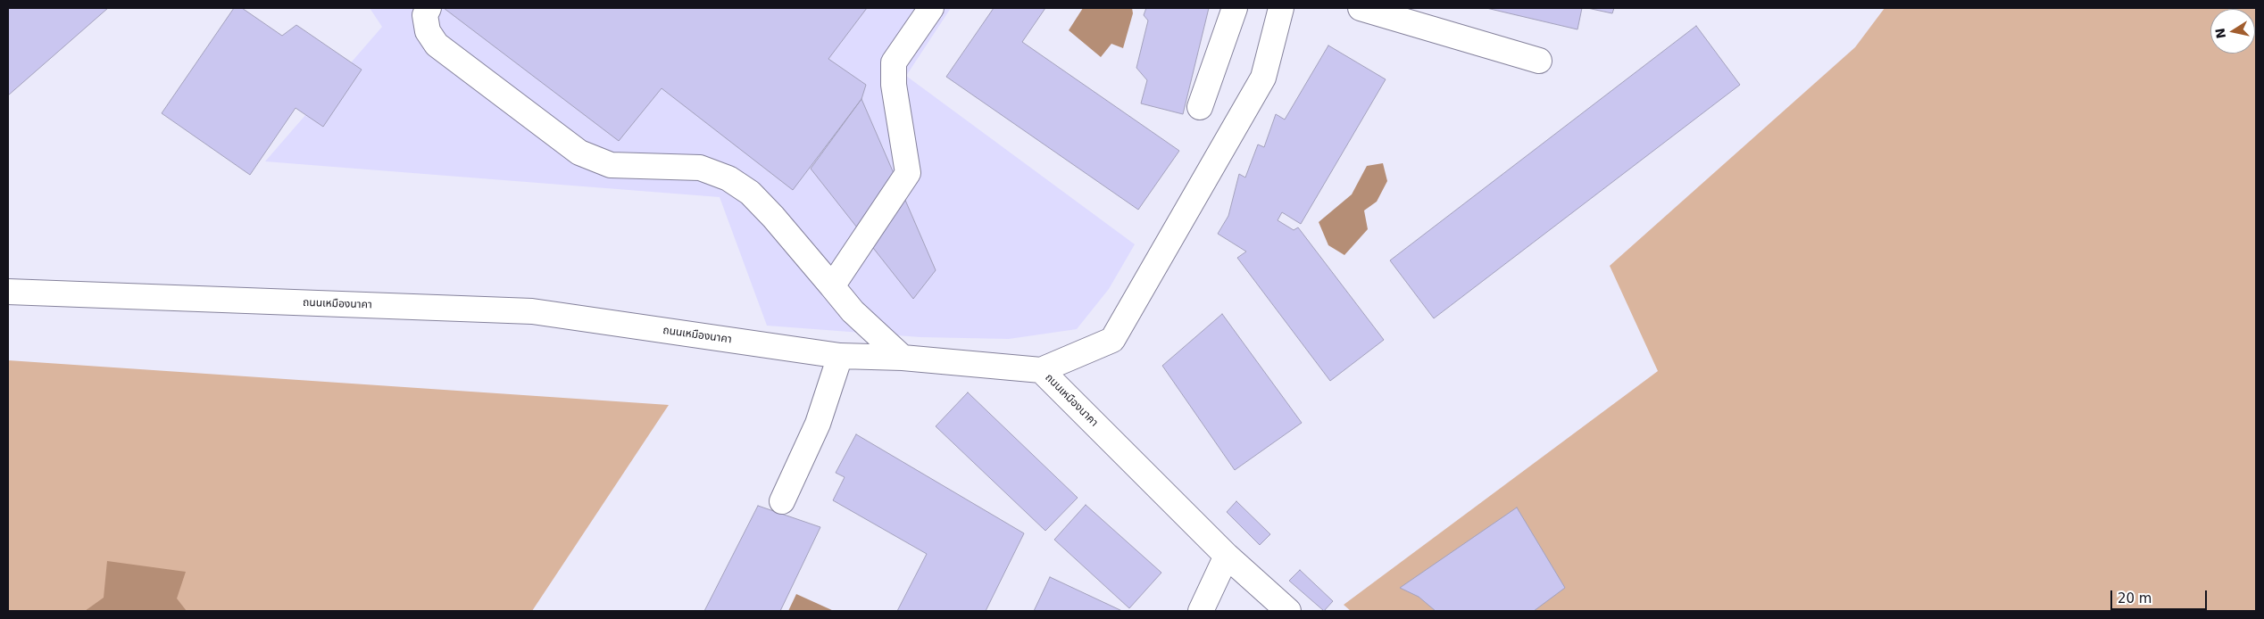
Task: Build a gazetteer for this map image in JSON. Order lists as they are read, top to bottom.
{
  "streets": {
    "street": ["ถนนเหมืองนาคา"]
  },
  "scale_bar": "20 m",
  "north": "left"
}
